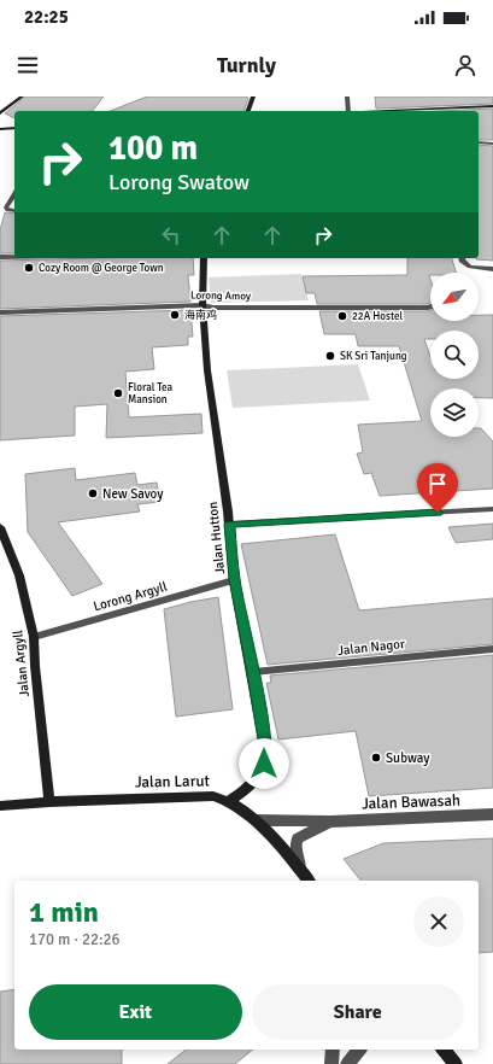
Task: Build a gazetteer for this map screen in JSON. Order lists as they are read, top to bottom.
{
  "streets": {
    "street": [
      "Lorong Amoy",
      "Jalan Hutton",
      "Lorong Argyll",
      "Jalan Nagor",
      "Jalan Argyll",
      "Jalan Larut",
      "Jalan Bawasah"
    ]
  },
  "crossings": [
    ["Lorong Amoy", "Jalan Hutton"],
    ["Jalan Hutton", "Lorong Argyll"],
    ["Jalan Hutton", "Jalan Nagor"],
    ["Jalan Hutton", "Jalan Larut"],
    ["Lorong Argyll", "Jalan Argyll"],
    ["Jalan Argyll", "Jalan Larut"],
    ["Jalan Larut", "Jalan Bawasah"]
  ],
  "places": [
    "Cozy Room @ George Town",
    "海南鸡",
    "22A Hostel",
    "SK Sri Tanjung",
    "Floral Tea Mansion",
    "New Savoy",
    "Subway"
  ],
  "north": "bottom left",
  "page": {
    "status": "22:25",
    "header": "Turnly",
    "turn": ["100 m", "Lorong Swatow"],
    "heading": ["1 min", "170 m · 22:26"],
    "buttons": ["Exit", "Share"]
  }
}
